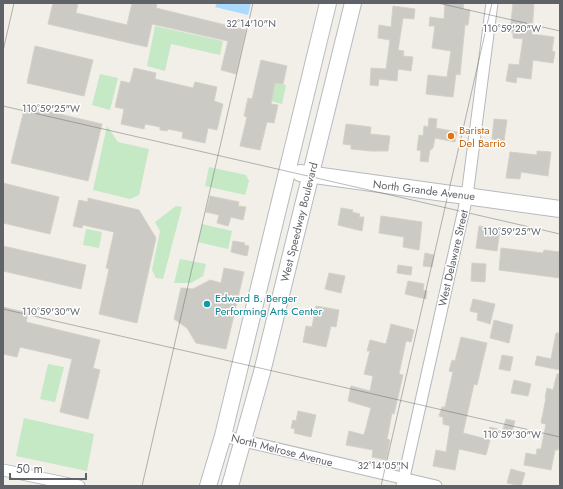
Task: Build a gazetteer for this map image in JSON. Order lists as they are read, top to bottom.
{
  "streets": {
    "main road": ["North Grande Avenue", "West Speedway Boulevard"],
    "street": ["West Delaware Street", "North Melrose Avenue"]
  },
  "crossings": [
    ["North Grande Avenue", "West Speedway Boulevard"],
    ["North Grande Avenue", "West Delaware Street"],
    ["West Speedway Boulevard", "North Melrose Avenue"],
    ["West Delaware Street", "North Melrose Avenue"]
  ],
  "places": ["Barista Del Barrio", "Edward B. Berger Performing Arts Center"],
  "scale_bar": "50 m",
  "coordinates": [
    "32°14'10\"N",
    "110°59'20\"W",
    "110°59'25\"W",
    "110°59'30\"W",
    "32°14'05\"N"
  ]
}
